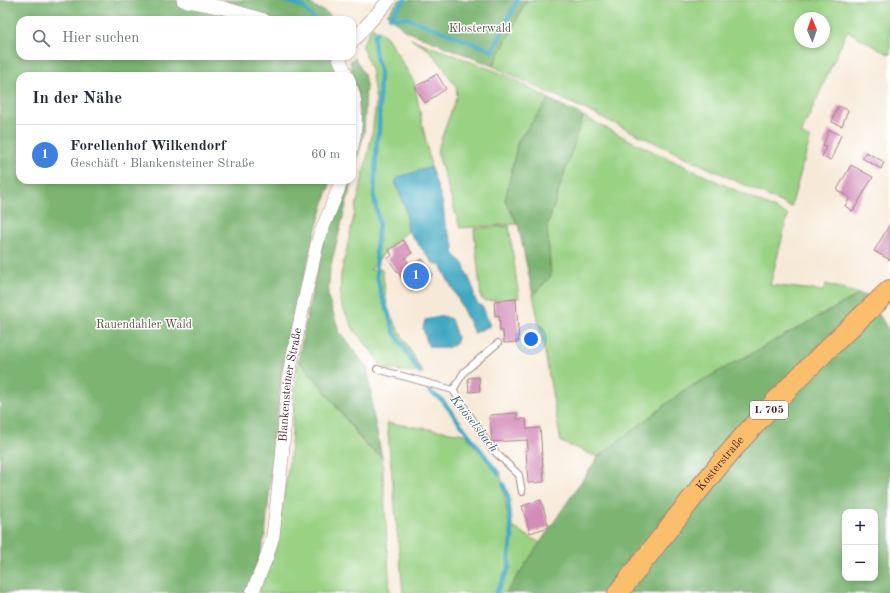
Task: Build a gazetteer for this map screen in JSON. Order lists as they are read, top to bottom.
{
  "streets": {
    "main road": ["L 705", "Kosterstraße"],
    "street": ["Blankensteiner Straße"]
  },
  "water": ["Knöselsbach"],
  "parks": ["Klosterwald", "Rauendahler Wald"],
  "north": "top",
  "page": {
    "search": "Hier suchen",
    "heading": "In der Nähe",
    "list": [
      {
        "mark": "1",
        "name": "Forellenhof Wilkendorf",
        "note": "Geschäft · Blankensteiner Straße",
        "value": "60 m"
      }
    ],
    "pins": "1",
    "map_buttons": ["+", "−"]
  }
}
